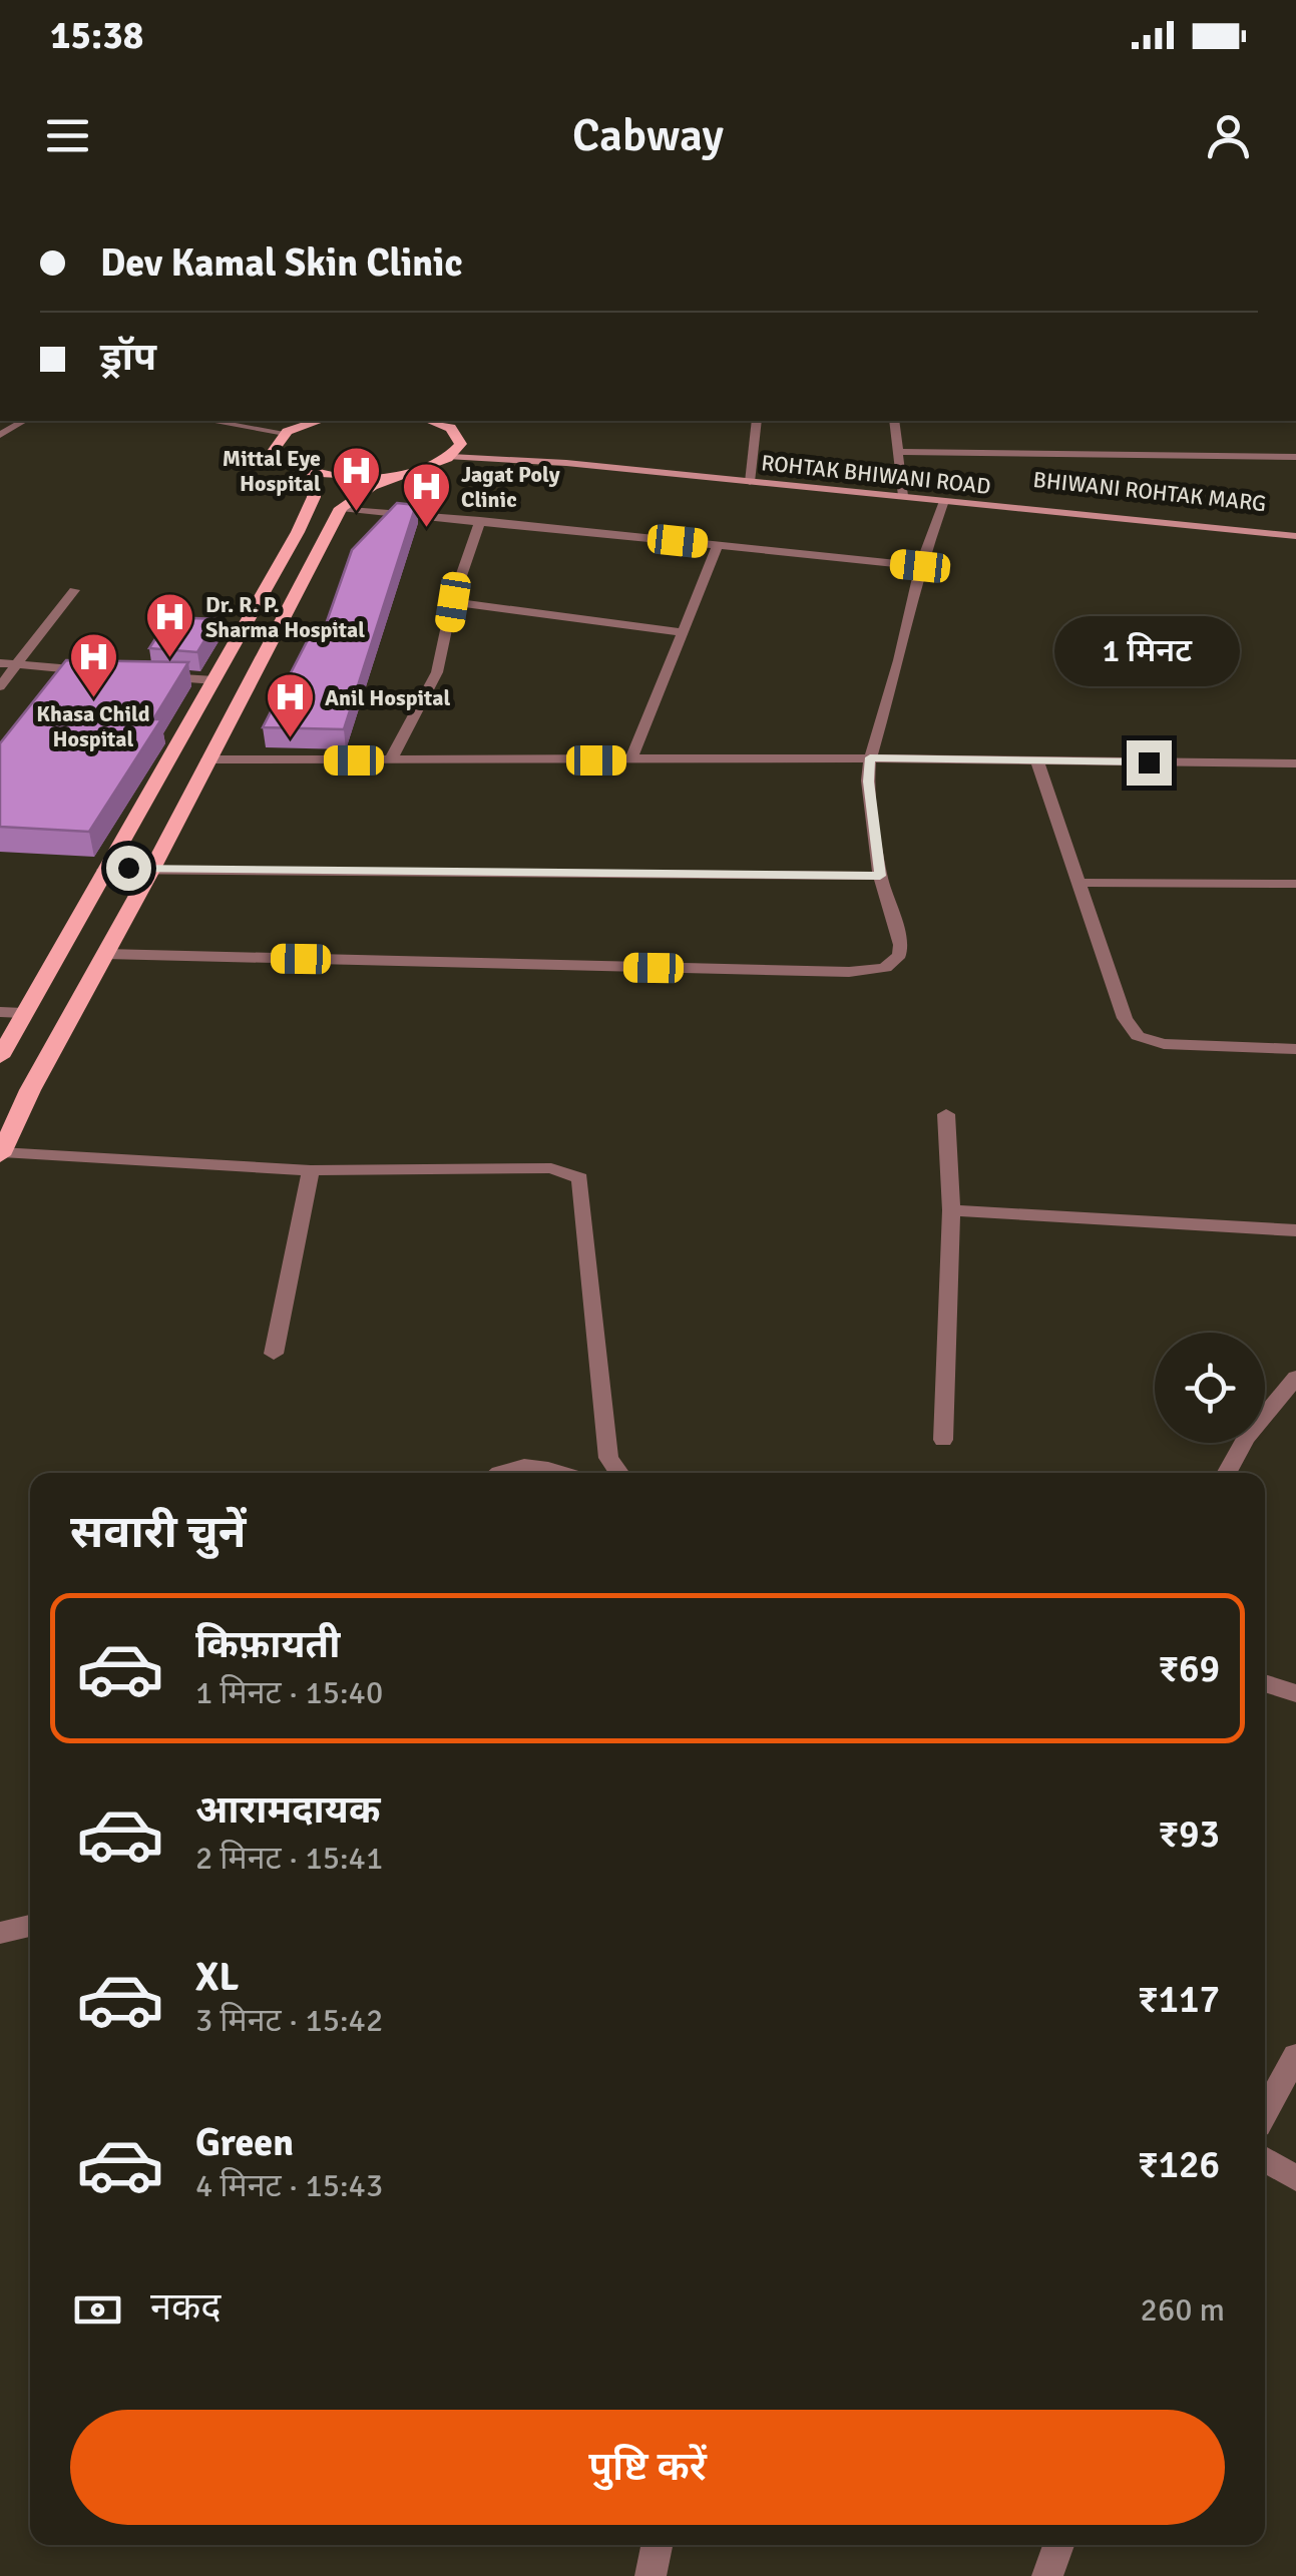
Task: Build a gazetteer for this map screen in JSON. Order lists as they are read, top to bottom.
{
  "streets": {
    "main road": ["ROHTAK BHIWANI ROAD", "BHIWANI ROHTAK MARG"]
  },
  "crossings": [
    ["ROHTAK BHIWANI ROAD", "BHIWANI ROHTAK MARG"]
  ],
  "places": {
    "hospital": [
      "Mittal Eye Hospital",
      "Jagat Poly Clinic",
      "Dr. R. P. Sharma Hospital",
      "Khasa Child Hospital",
      "Anil Hospital"
    ]
  },
  "page": {
    "status": "15:38",
    "header": "Cabway",
    "banner": ["Dev Kamal Skin Clinic", "ड्रॉप"],
    "bubble": "1 मिनट",
    "heading": "सवारी चुनें",
    "list": [
      {
        "name": "किफ़ायती",
        "note": "1 मिनट · 15:40",
        "value": "₹69"
      },
      {
        "name": "आरामदायक",
        "note": "2 मिनट · 15:41",
        "value": "₹93"
      },
      {
        "name": "XL",
        "note": "3 मिनट · 15:42",
        "value": "₹117"
      },
      {
        "name": "Green",
        "note": "4 मिनट · 15:43",
        "value": "₹126"
      }
    ],
    "pay": ["नकद", "260 m"],
    "buttons": "पुष्टि करें"
  }
}
